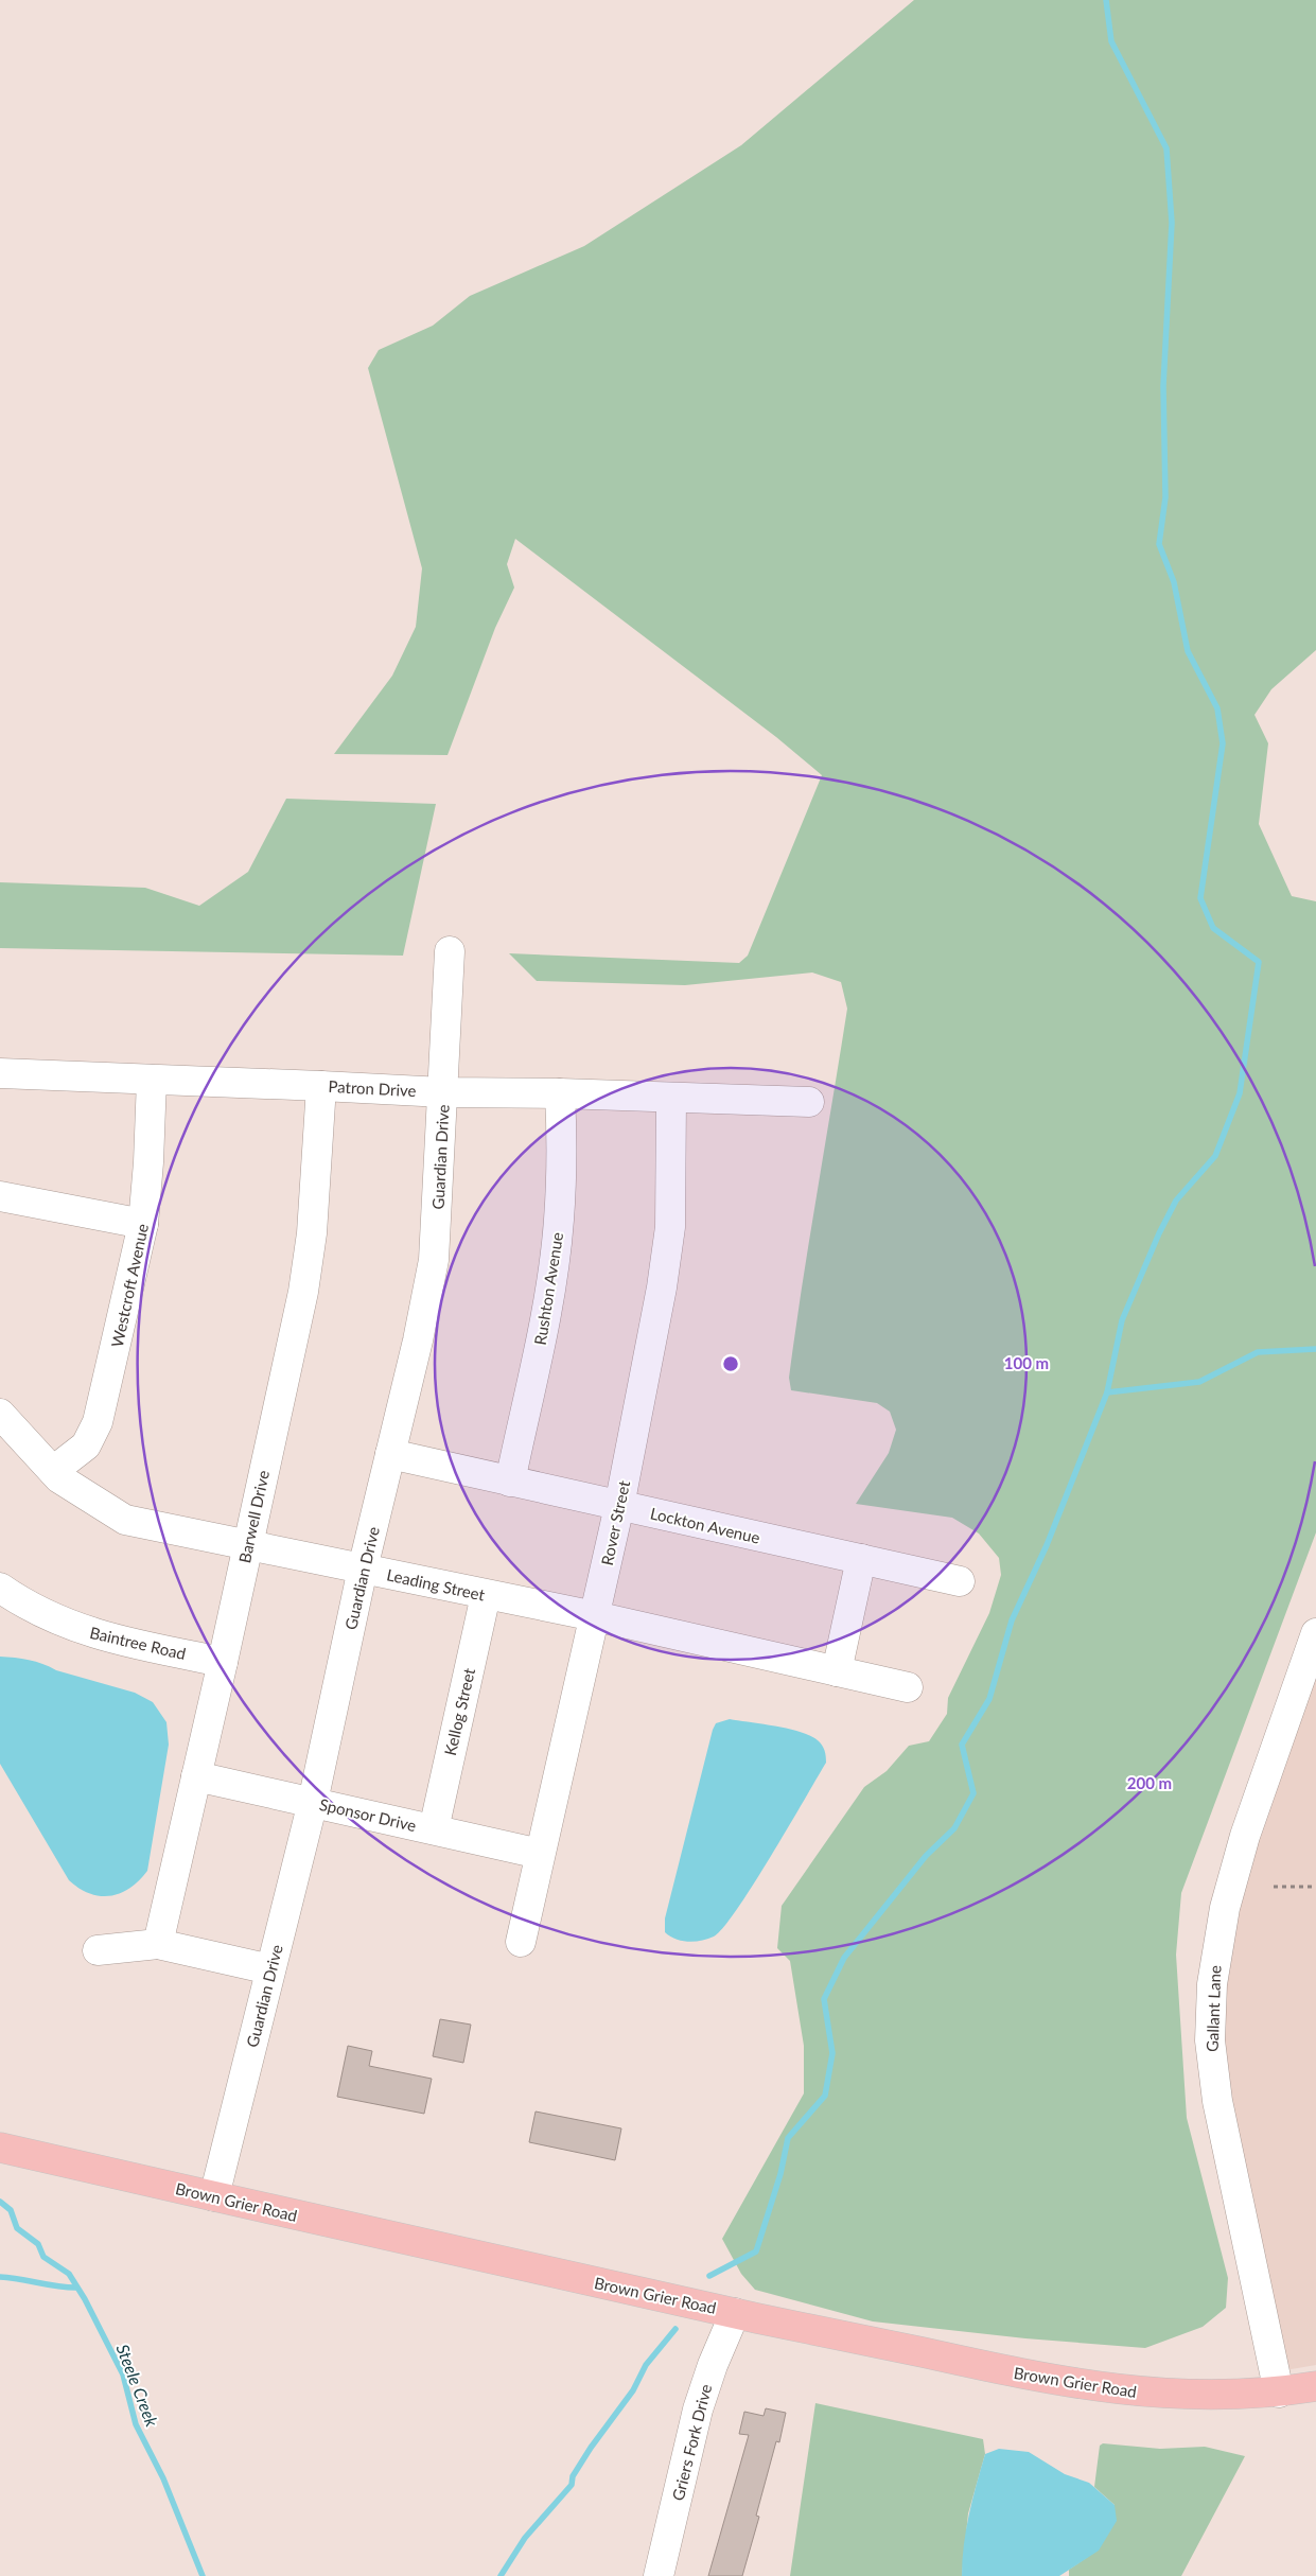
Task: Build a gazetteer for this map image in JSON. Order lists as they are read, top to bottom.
{
  "streets": {
    "main road": ["Brown Grier Road"],
    "street": [
      "Patron Drive",
      "Guardian Drive",
      "Westcroft Avenue",
      "Rushton Avenue",
      "Barwell Drive",
      "Rover Street",
      "Lockton Avenue",
      "Leading Street",
      "Baintree Road",
      "Kellog Street",
      "Sponsor Drive",
      "Gallant Lane",
      "Griers Fork Drive"
    ]
  },
  "crossings": [
    ["Patron Drive", "Guardian Drive"],
    ["Patron Drive", "Westcroft Avenue"],
    ["Patron Drive", "Rushton Avenue"],
    ["Patron Drive", "Barwell Drive"],
    ["Patron Drive", "Rover Street"],
    ["Guardian Drive", "Lockton Avenue"],
    ["Guardian Drive", "Leading Street"],
    ["Guardian Drive", "Sponsor Drive"],
    ["Guardian Drive", "Brown Grier Road"],
    ["Westcroft Avenue", "Leading Street"],
    ["Rushton Avenue", "Lockton Avenue"],
    ["Barwell Drive", "Leading Street"],
    ["Barwell Drive", "Baintree Road"],
    ["Barwell Drive", "Sponsor Drive"],
    ["Rover Street", "Lockton Avenue"],
    ["Rover Street", "Leading Street"],
    ["Rover Street", "Sponsor Drive"],
    ["Leading Street", "Kellog Street"],
    ["Kellog Street", "Sponsor Drive"],
    ["Gallant Lane", "Brown Grier Road"],
    ["Brown Grier Road", "Griers Fork Drive"]
  ],
  "water": ["Steele Creek"],
  "rings": ["100 m", "200 m"]
}
